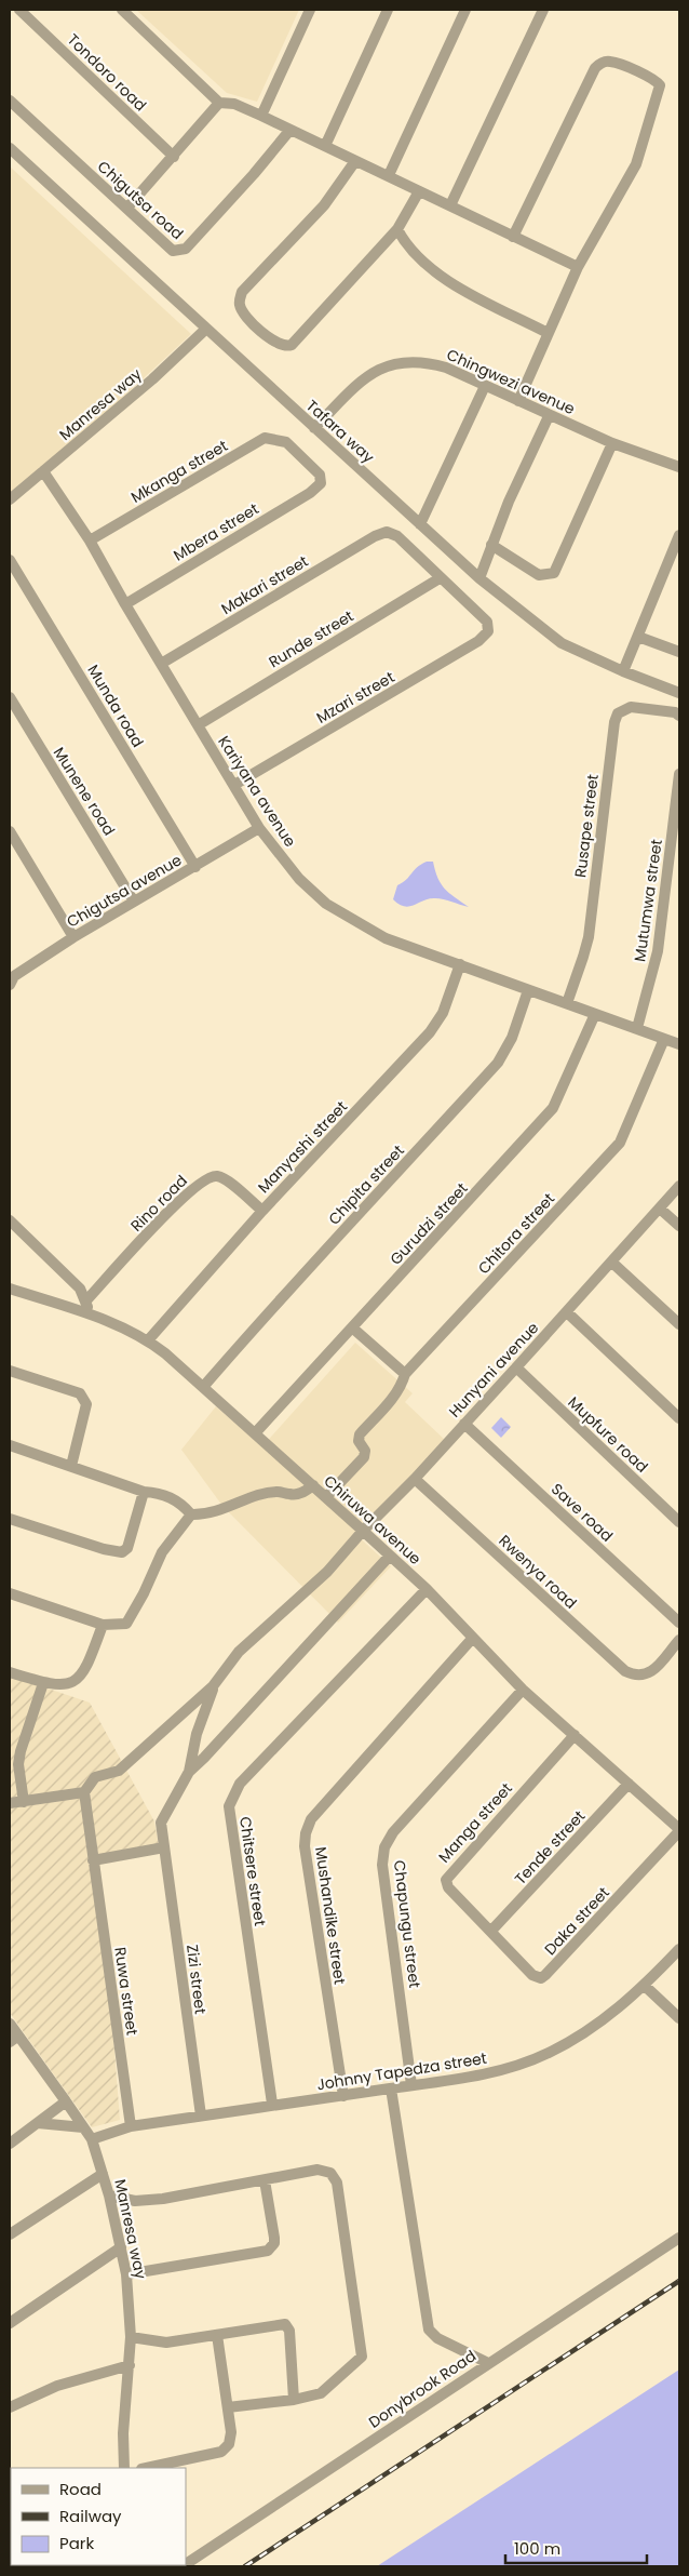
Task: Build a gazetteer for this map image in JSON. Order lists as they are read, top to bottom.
{
  "streets": {
    "street": [
      "Tondoro road",
      "Chigutsa road",
      "Chingwezi avenue",
      "Manresa way",
      "Tafara way",
      "Mkanga street",
      "Mbera street",
      "Makari street",
      "Runde street",
      "Mzari street",
      "Munda road",
      "Munene road",
      "Kariyana avenue",
      "Rusape street",
      "Chigutsa avenue",
      "Mutumwa street",
      "Manyashi street",
      "Chipita street",
      "Rino road",
      "Gurudzi street",
      "Chitora street",
      "Hunyani avenue",
      "Mupfure road",
      "Save road",
      "Chiruwa avenue",
      "Rwenya road",
      "Manga street",
      "Tende street",
      "Chitsere street",
      "Mushandike street",
      "Daka street",
      "Chapungu street",
      "Zizi street",
      "Ruwa street",
      "Johnny Tapedza street",
      "Donybrook Road"
    ]
  },
  "crossings": [
    ["Chingwezi avenue", "Tafara way"],
    ["Manresa way", "Tafara way"],
    ["Manresa way", "Kariyana avenue"],
    ["Manresa way", "Johnny Tapedza street"],
    ["Mkanga street", "Mbera street"],
    ["Mkanga street", "Kariyana avenue"],
    ["Mbera street", "Kariyana avenue"],
    ["Makari street", "Runde street"],
    ["Makari street", "Mzari street"],
    ["Makari street", "Kariyana avenue"],
    ["Runde street", "Mzari street"],
    ["Runde street", "Kariyana avenue"],
    ["Mzari street", "Kariyana avenue"],
    ["Munda road", "Chigutsa avenue"],
    ["Munene road", "Chigutsa avenue"],
    ["Kariyana avenue", "Rusape street"],
    ["Kariyana avenue", "Chigutsa avenue"],
    ["Kariyana avenue", "Mutumwa street"],
    ["Kariyana avenue", "Manyashi street"],
    ["Kariyana avenue", "Chipita street"],
    ["Kariyana avenue", "Gurudzi street"],
    ["Kariyana avenue", "Chitora street"],
    ["Manyashi street", "Rino road"],
    ["Manyashi street", "Chiruwa avenue"],
    ["Chipita street", "Chiruwa avenue"],
    ["Gurudzi street", "Chiruwa avenue"],
    ["Chitora street", "Chiruwa avenue"],
    ["Hunyani avenue", "Mupfure road"],
    ["Hunyani avenue", "Save road"],
    ["Hunyani avenue", "Chiruwa avenue"],
    ["Hunyani avenue", "Rwenya road"],
    ["Chiruwa avenue", "Manga street"],
    ["Chiruwa avenue", "Tende street"],
    ["Chiruwa avenue", "Chitsere street"],
    ["Chiruwa avenue", "Mushandike street"],
    ["Chiruwa avenue", "Daka street"],
    ["Chiruwa avenue", "Chapungu street"],
    ["Manga street", "Tende street"],
    ["Manga street", "Daka street"],
    ["Tende street", "Daka street"],
    ["Chitsere street", "Johnny Tapedza street"],
    ["Mushandike street", "Johnny Tapedza street"],
    ["Chapungu street", "Johnny Tapedza street"],
    ["Zizi street", "Johnny Tapedza street"],
    ["Ruwa street", "Johnny Tapedza street"]
  ],
  "legend": ["Road", "Railway", "Park"],
  "scale_bar": "100 m"
}
